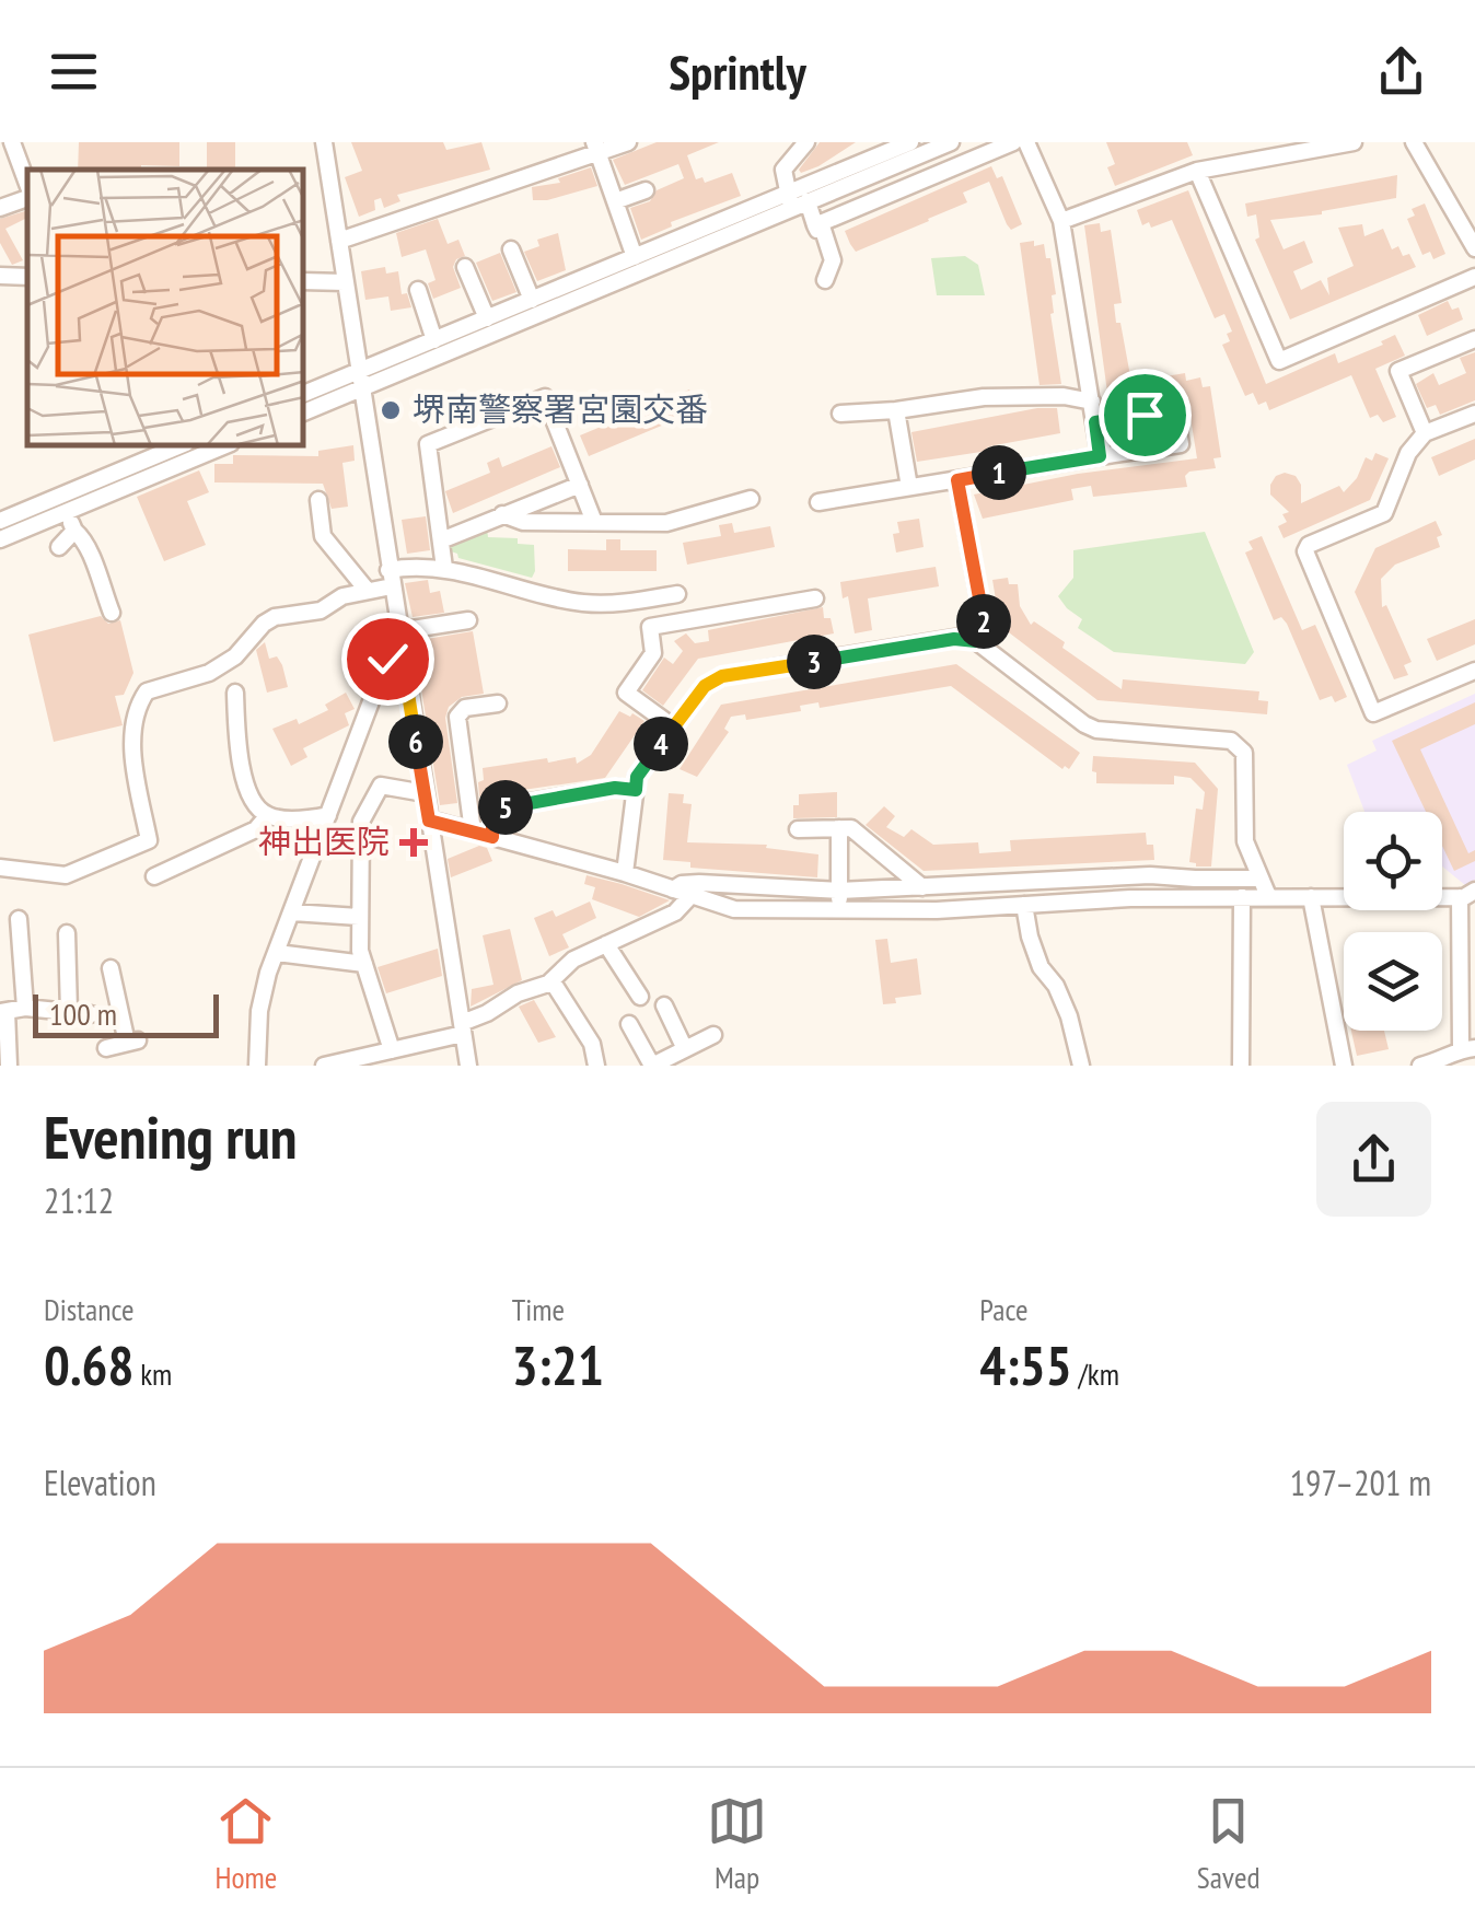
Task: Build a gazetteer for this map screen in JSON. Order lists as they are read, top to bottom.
{
  "places": {
    "other": ["堺南警察署宮園交番"],
    "health": ["神出医院"]
  },
  "scale_bar": "100 m",
  "page": {
    "header": "Sprintly",
    "pins": [
      "1",
      "2",
      "3",
      "6",
      "4",
      "5"
    ],
    "scale": "100 m",
    "heading": ["Evening run", "21:12"],
    "stats": [
      ["Distance", "0.68 km"],
      ["Time", "3:21"],
      ["Pace", "4:55 /km"]
    ],
    "chart": ["Elevation", "197–201 m"],
    "tabs": ["Home", "Map", "Saved"]
  }
}
